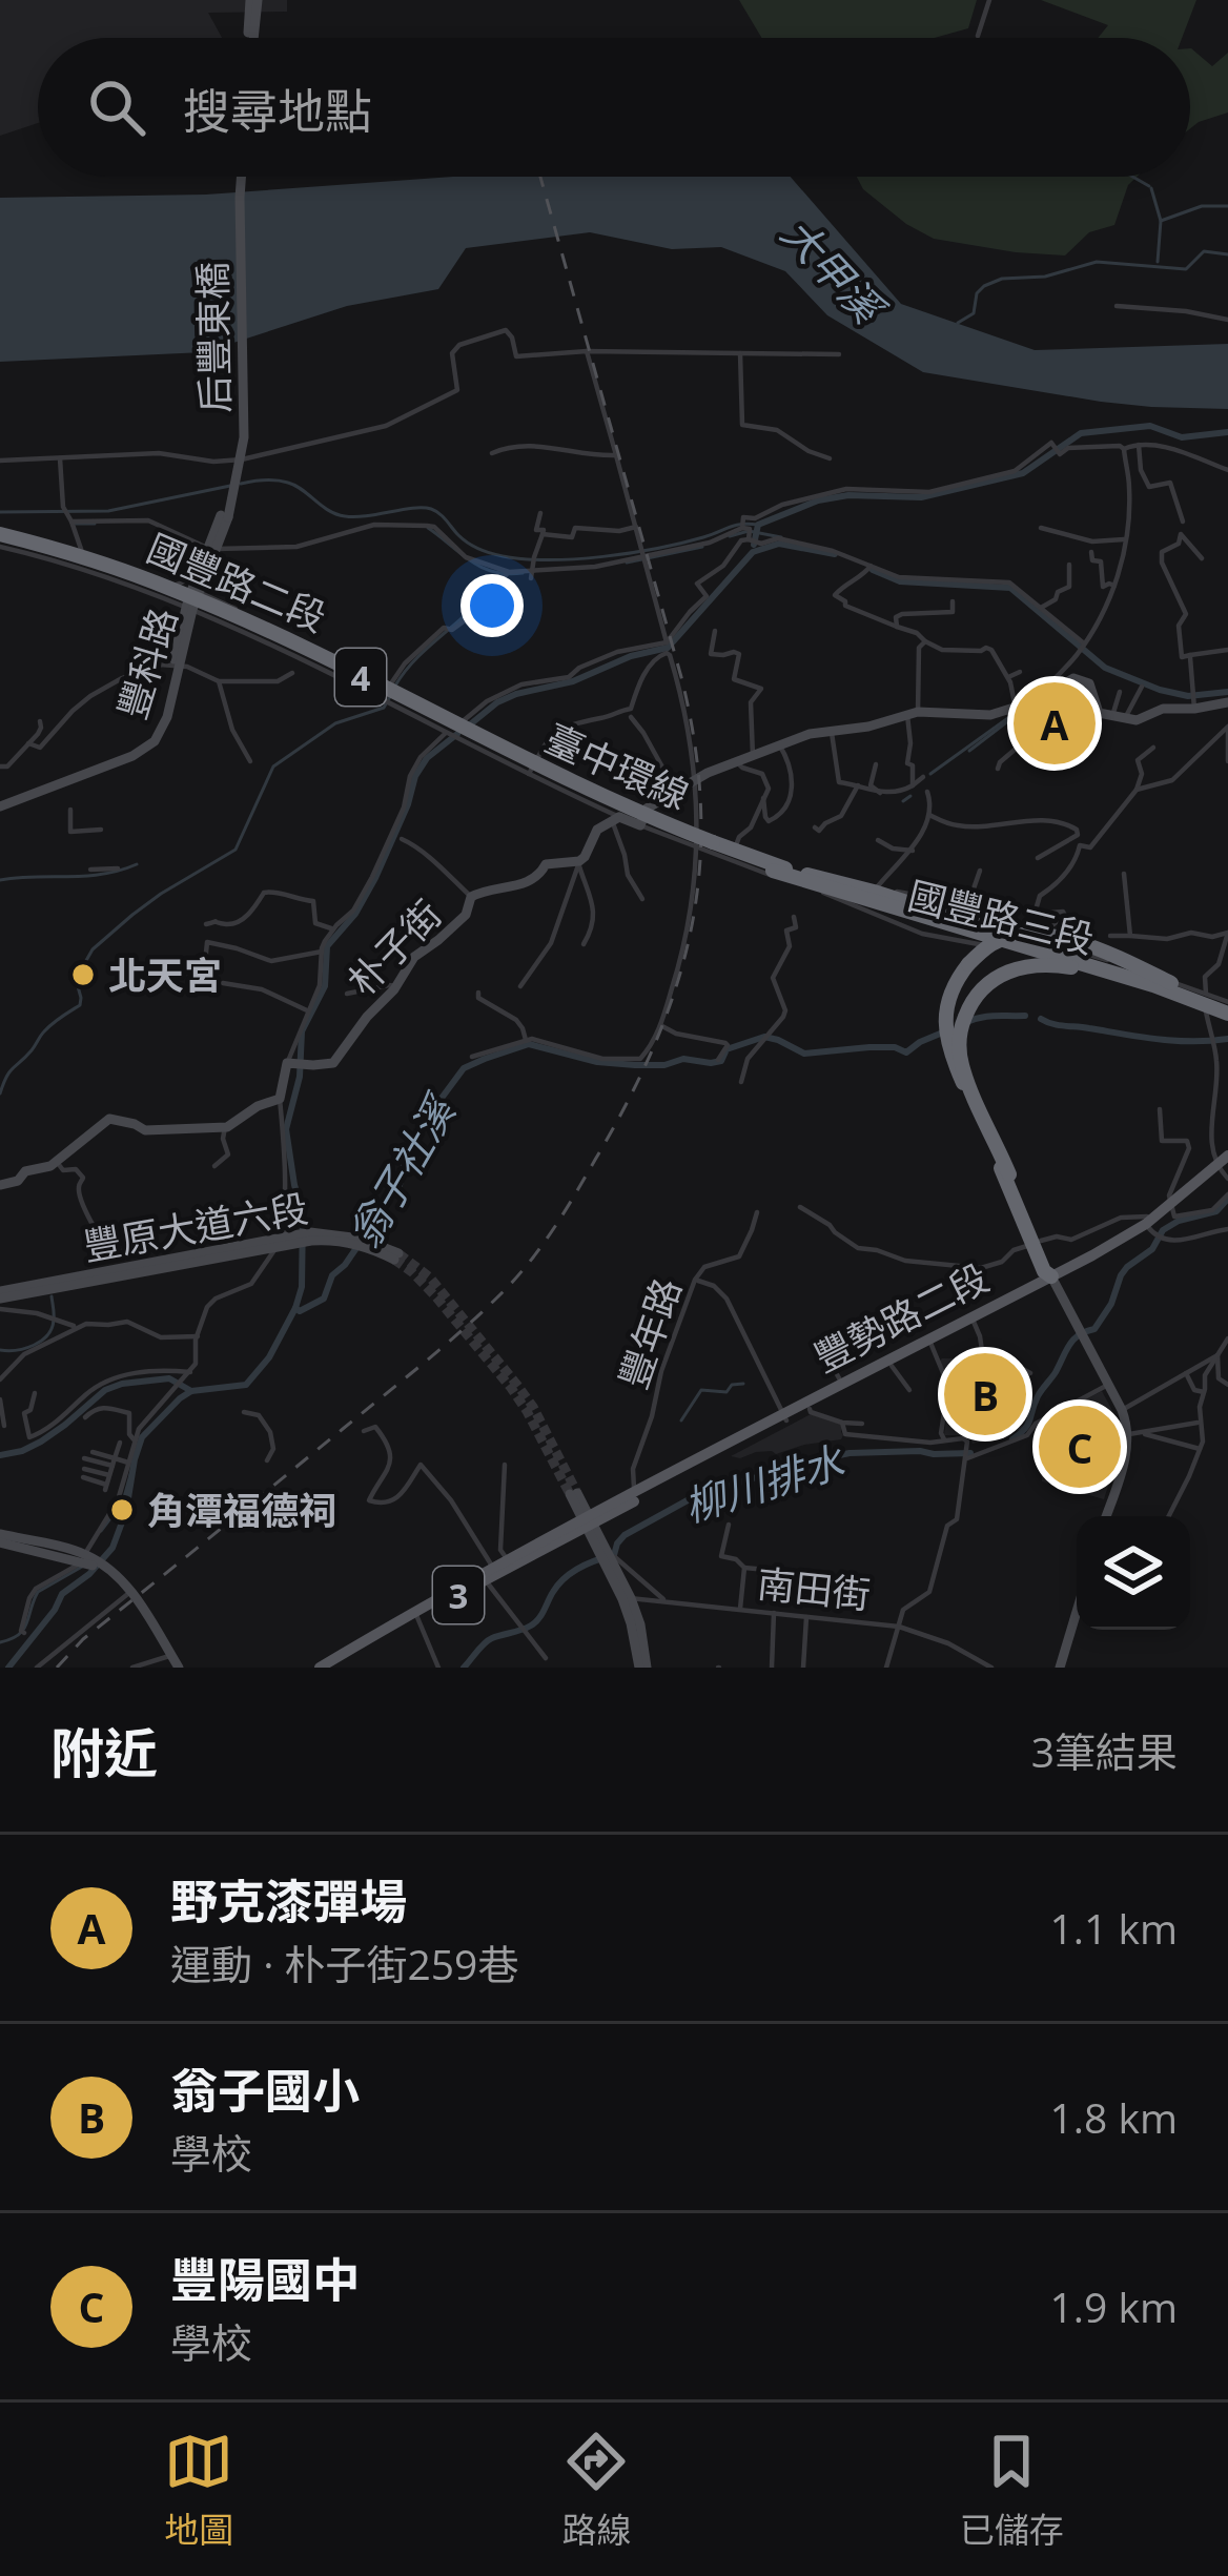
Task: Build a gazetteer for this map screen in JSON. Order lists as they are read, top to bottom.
{
  "streets": {
    "highway": ["4", "臺中環線"],
    "main road": ["豐勢路二段", "3"],
    "street": [
      "后豐東橋",
      "國豐路二段",
      "豐科路",
      "國豐路三段",
      "朴子街",
      "豐原大道六段",
      "豐年路",
      "南田街"
    ]
  },
  "crossings": [
    ["后豐東橋", "豐科路"],
    ["國豐路二段", "豐科路"],
    ["國豐路二段", "臺中環線"],
    ["國豐路二段", "國豐路三段"],
    ["國豐路二段", "朴子街"],
    ["臺中環線", "國豐路三段"],
    ["國豐路三段", "朴子街"],
    ["豐勢路二段", "豐年路"],
    ["豐勢路二段", "3"]
  ],
  "water": ["大甲溪", "翁子社溪", "柳川排水"],
  "places": ["北天宮", "角潭福德祠"],
  "page": {
    "search": "搜尋地點",
    "pins": ["A", "B", "C"],
    "heading": ["附近", "3筆結果"],
    "list": [
      {
        "mark": "A",
        "name": "野克漆彈場",
        "note": "運動 · 朴子街259巷",
        "value": "1.1 km"
      },
      {
        "mark": "B",
        "name": "翁子國小",
        "note": "學校",
        "value": "1.8 km"
      },
      {
        "mark": "C",
        "name": "豐陽國中",
        "note": "學校",
        "value": "1.9 km"
      }
    ],
    "nav": ["地圖", "路線", "已儲存"]
  }
}
